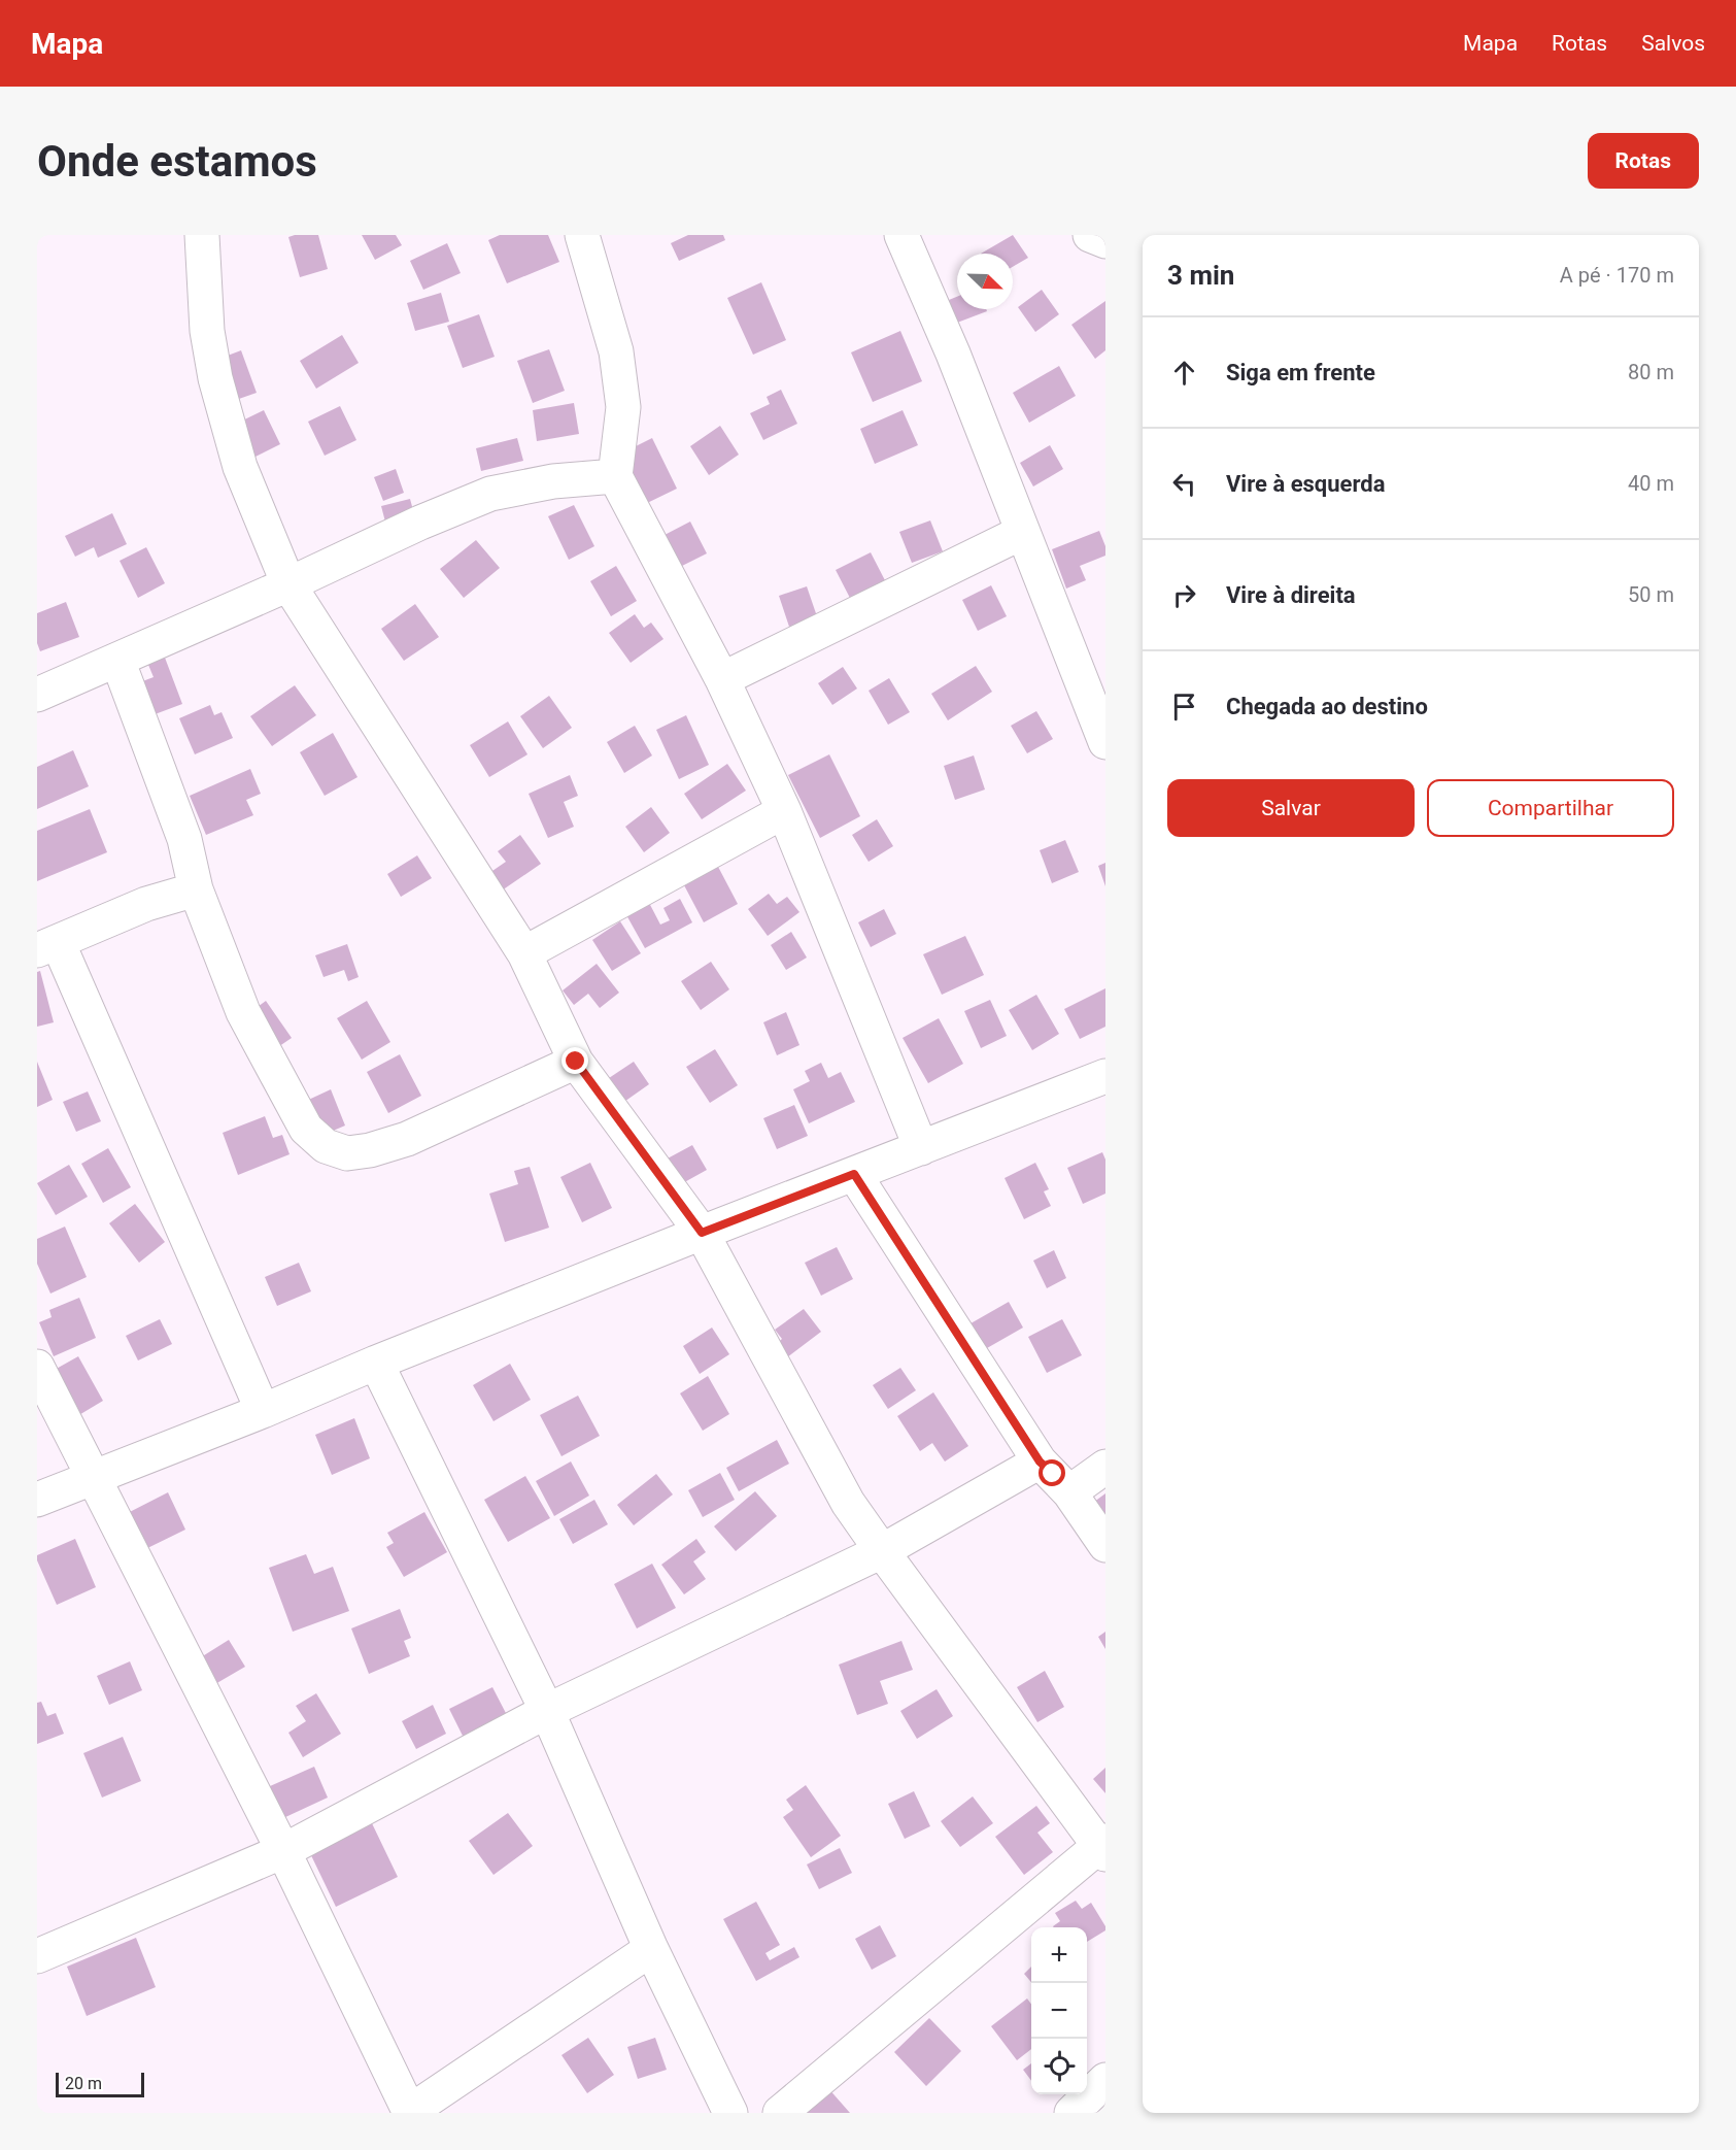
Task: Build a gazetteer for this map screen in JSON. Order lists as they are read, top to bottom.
{
  "scale_bar": "20 m",
  "north": "bottom right",
  "page": {
    "header": "Mapa",
    "nav": ["Mapa", "Rotas", "Salvos"],
    "buttons": [
      "Rotas",
      ["Salvar", "Compartilhar"]
    ],
    "title": "Onde estamos",
    "heading": ["3 min", "A pé · 170 m"],
    "list": [
      ["Siga em frente", "80 m"],
      ["Vire à esquerda", "40 m"],
      ["Vire à direita", "50 m"],
      "Chegada ao destino"
    ],
    "map_buttons": ["+", "−"],
    "scale": "20 m"
  }
}
